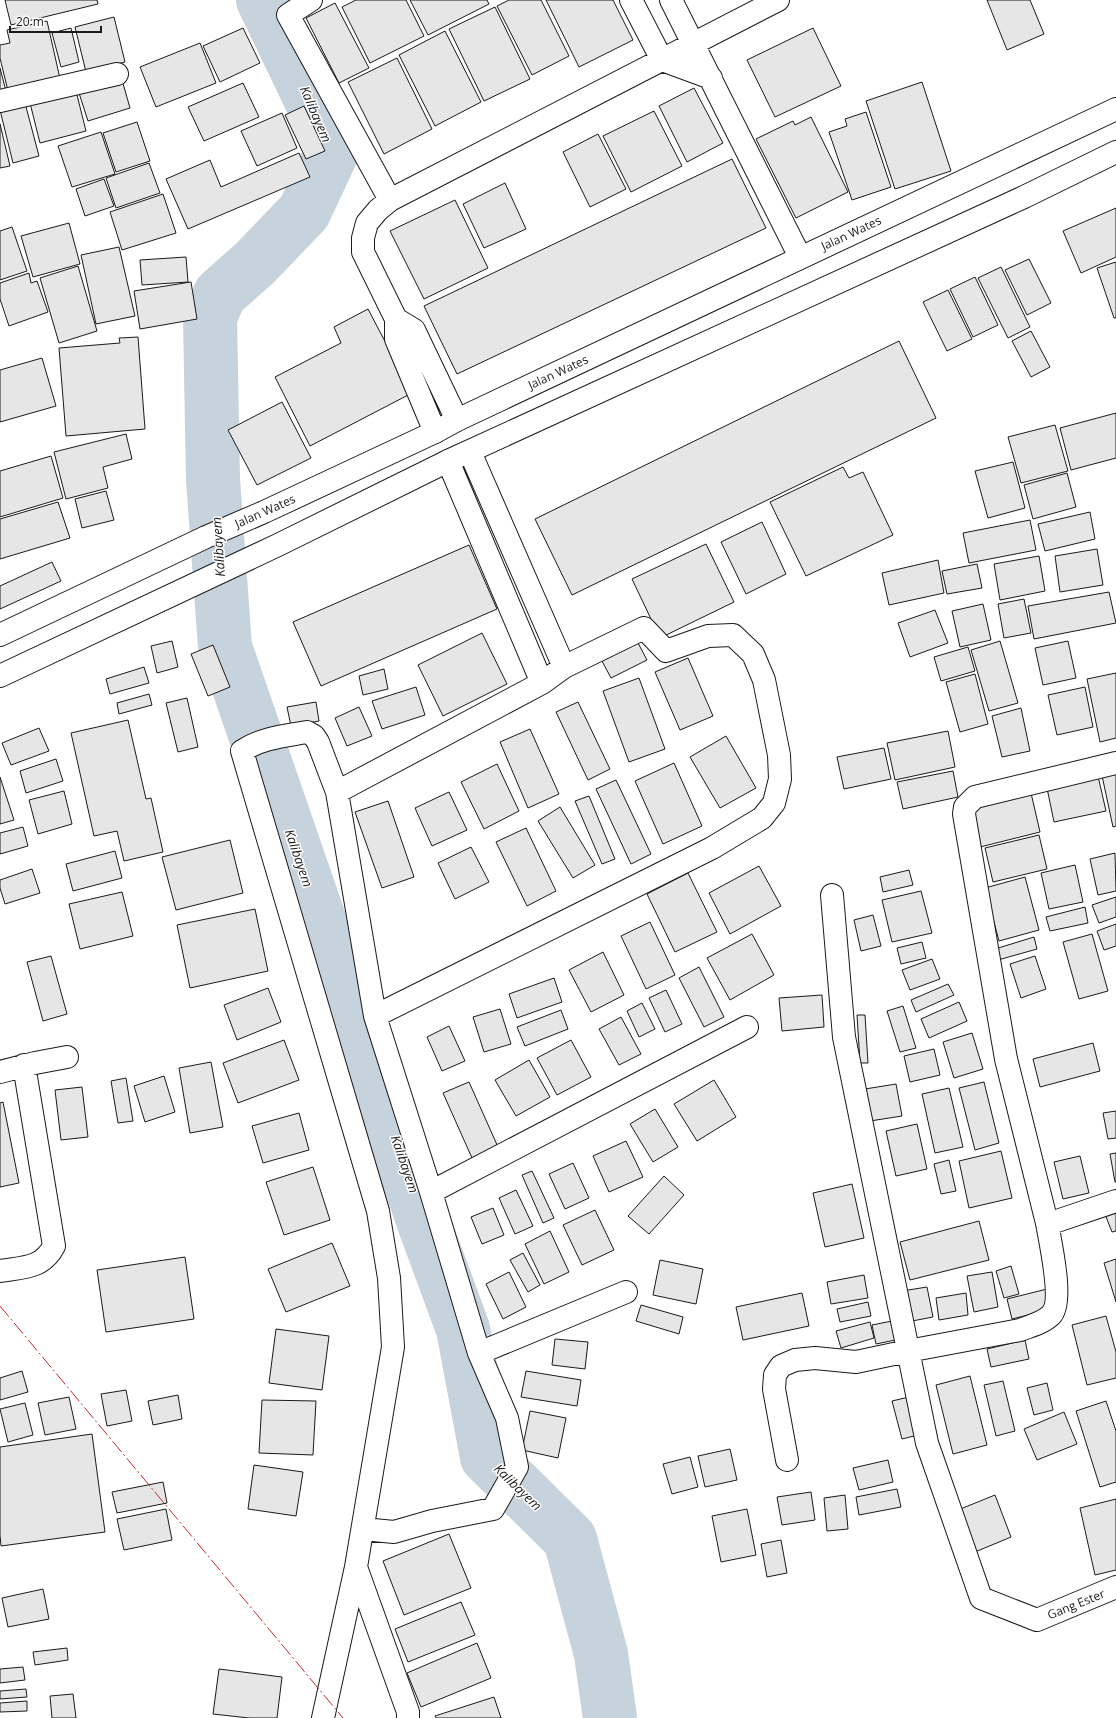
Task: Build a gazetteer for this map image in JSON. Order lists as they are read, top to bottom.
{
  "streets": {
    "street": ["Jalan Wates", "Gang Ester"]
  },
  "water": ["Kalibayem"],
  "scale_bar": "20 m"
}
